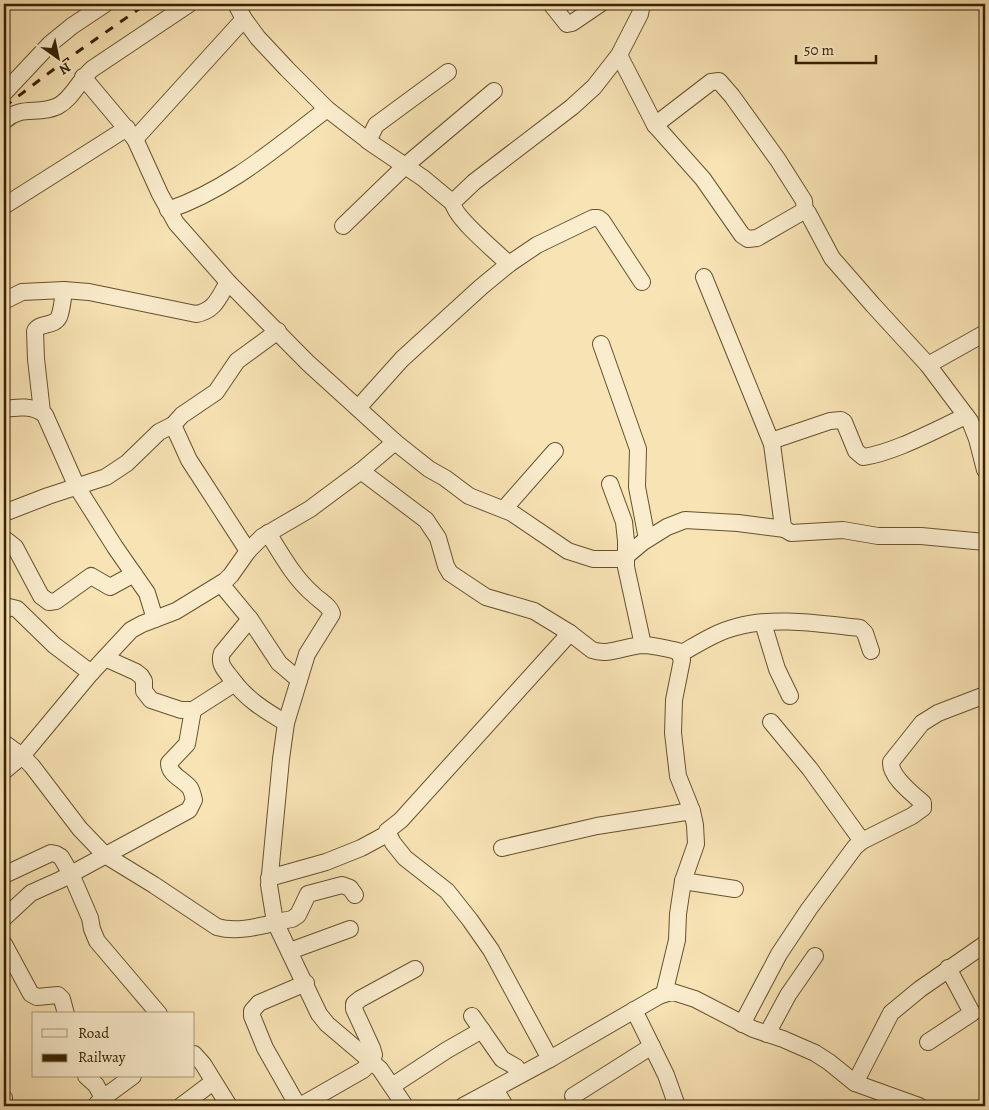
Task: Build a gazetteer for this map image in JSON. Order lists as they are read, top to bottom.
{
  "legend": ["Road", "Railway"],
  "scale_bar": "50 m",
  "north": "bottom right"
}
